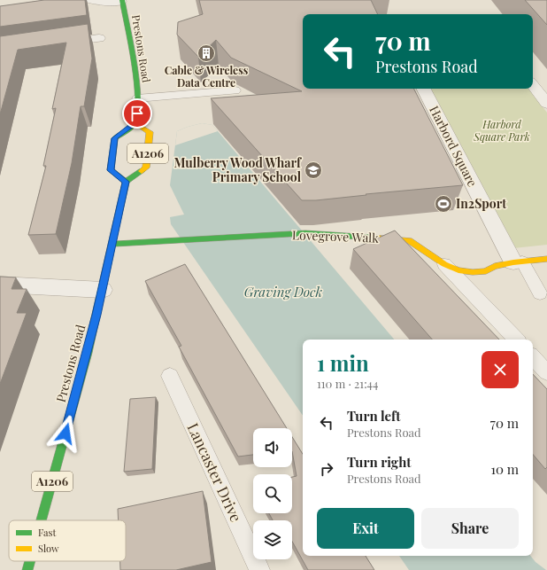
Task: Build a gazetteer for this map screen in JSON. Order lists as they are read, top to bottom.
{
  "streets": {
    "main road": ["Prestons Road", "A1206", "Lovegrove Walk"],
    "street": ["Harbord Square"],
    "lane": ["Lancaster Drive"]
  },
  "crossings": [
    ["Prestons Road", "A1206"],
    ["Prestons Road", "Lovegrove Walk"]
  ],
  "water": ["Graving Dock"],
  "parks": ["Harbord Square Park"],
  "places": {
    "building": ["Cable & Wireless Data Centre"],
    "school or university": ["Mulberry Wood Wharf Primary School"],
    "sports": ["In2Sport"]
  },
  "legend": ["Fast", "Slow"],
  "page": {
    "turn": ["70 m", "Prestons Road"],
    "heading": ["1 min", "110 m · 21:44"],
    "list": [
      {
        "name": "Turn left",
        "note": "Prestons Road",
        "value": "70 m"
      },
      {
        "name": "Turn right",
        "note": "Prestons Road",
        "value": "10 m"
      }
    ],
    "buttons": ["Exit", "Share"]
  }
}
